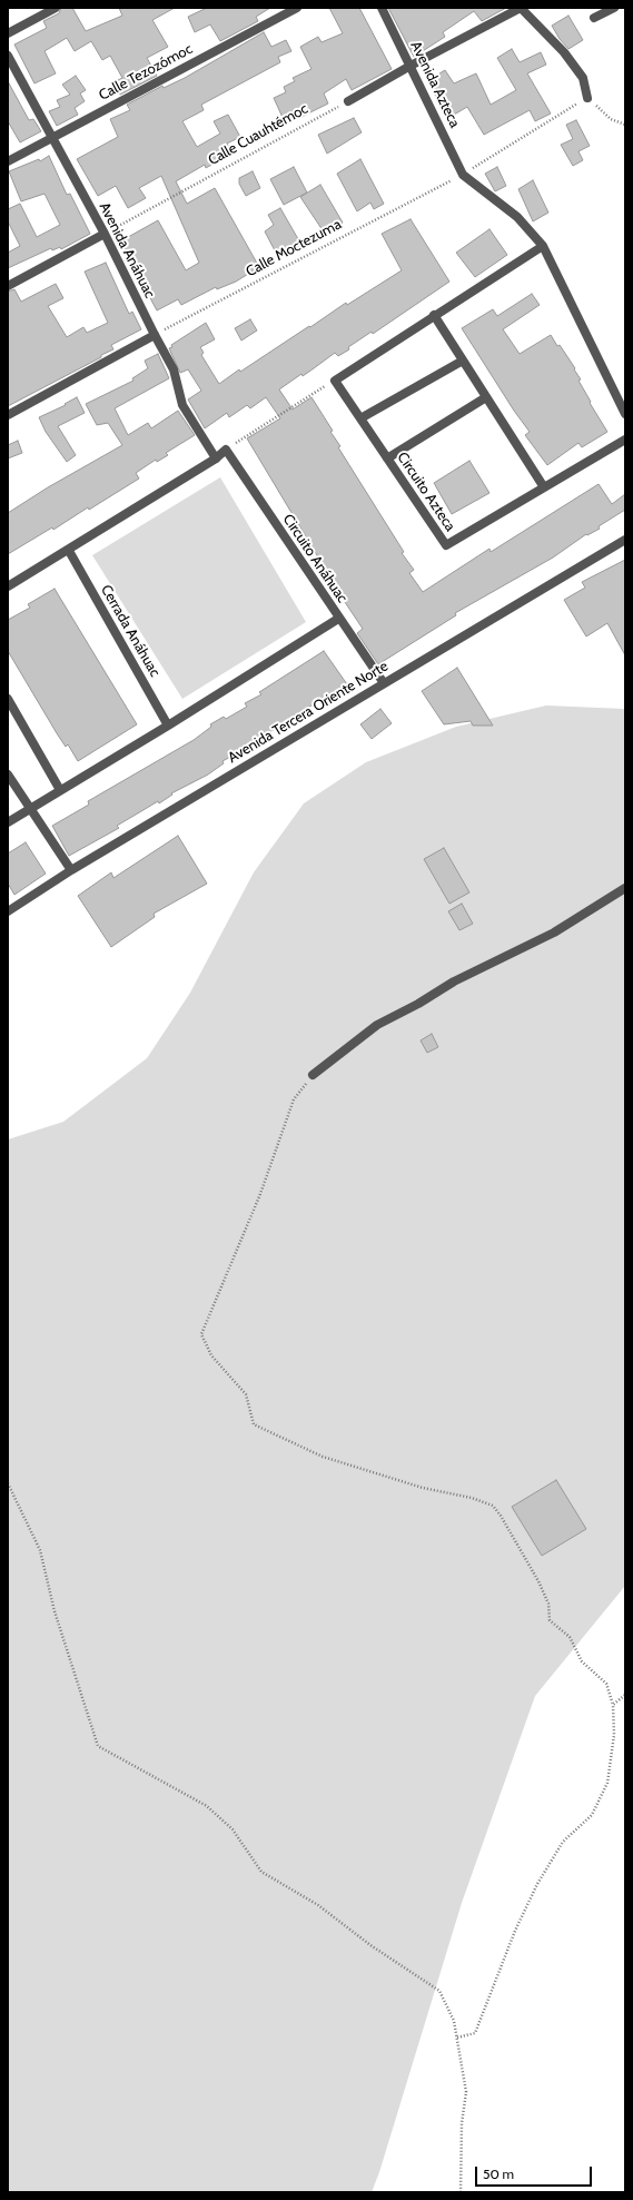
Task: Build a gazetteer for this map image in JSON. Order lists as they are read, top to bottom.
{
  "streets": {
    "street": [
      "Calle Tezozómoc",
      "Avenida Azteca",
      "Avenida Anáhuac",
      "Circuito Azteca",
      "Circuito Anáhuac",
      "Cerrada Anáhuac",
      "Avenida Tercera Oriente Norte"
    ],
    "path": ["Calle Cuauhtémoc", "Calle Moctezuma"]
  },
  "crossings": [
    ["Calle Tezozómoc", "Avenida Anáhuac"],
    ["Avenida Azteca", "Calle Moctezuma"],
    ["Calle Cuauhtémoc", "Avenida Anáhuac"],
    ["Calle Moctezuma", "Avenida Anáhuac"],
    ["Circuito Anáhuac", "Cerrada Anáhuac"]
  ],
  "scale_bar": "50 m"
}
